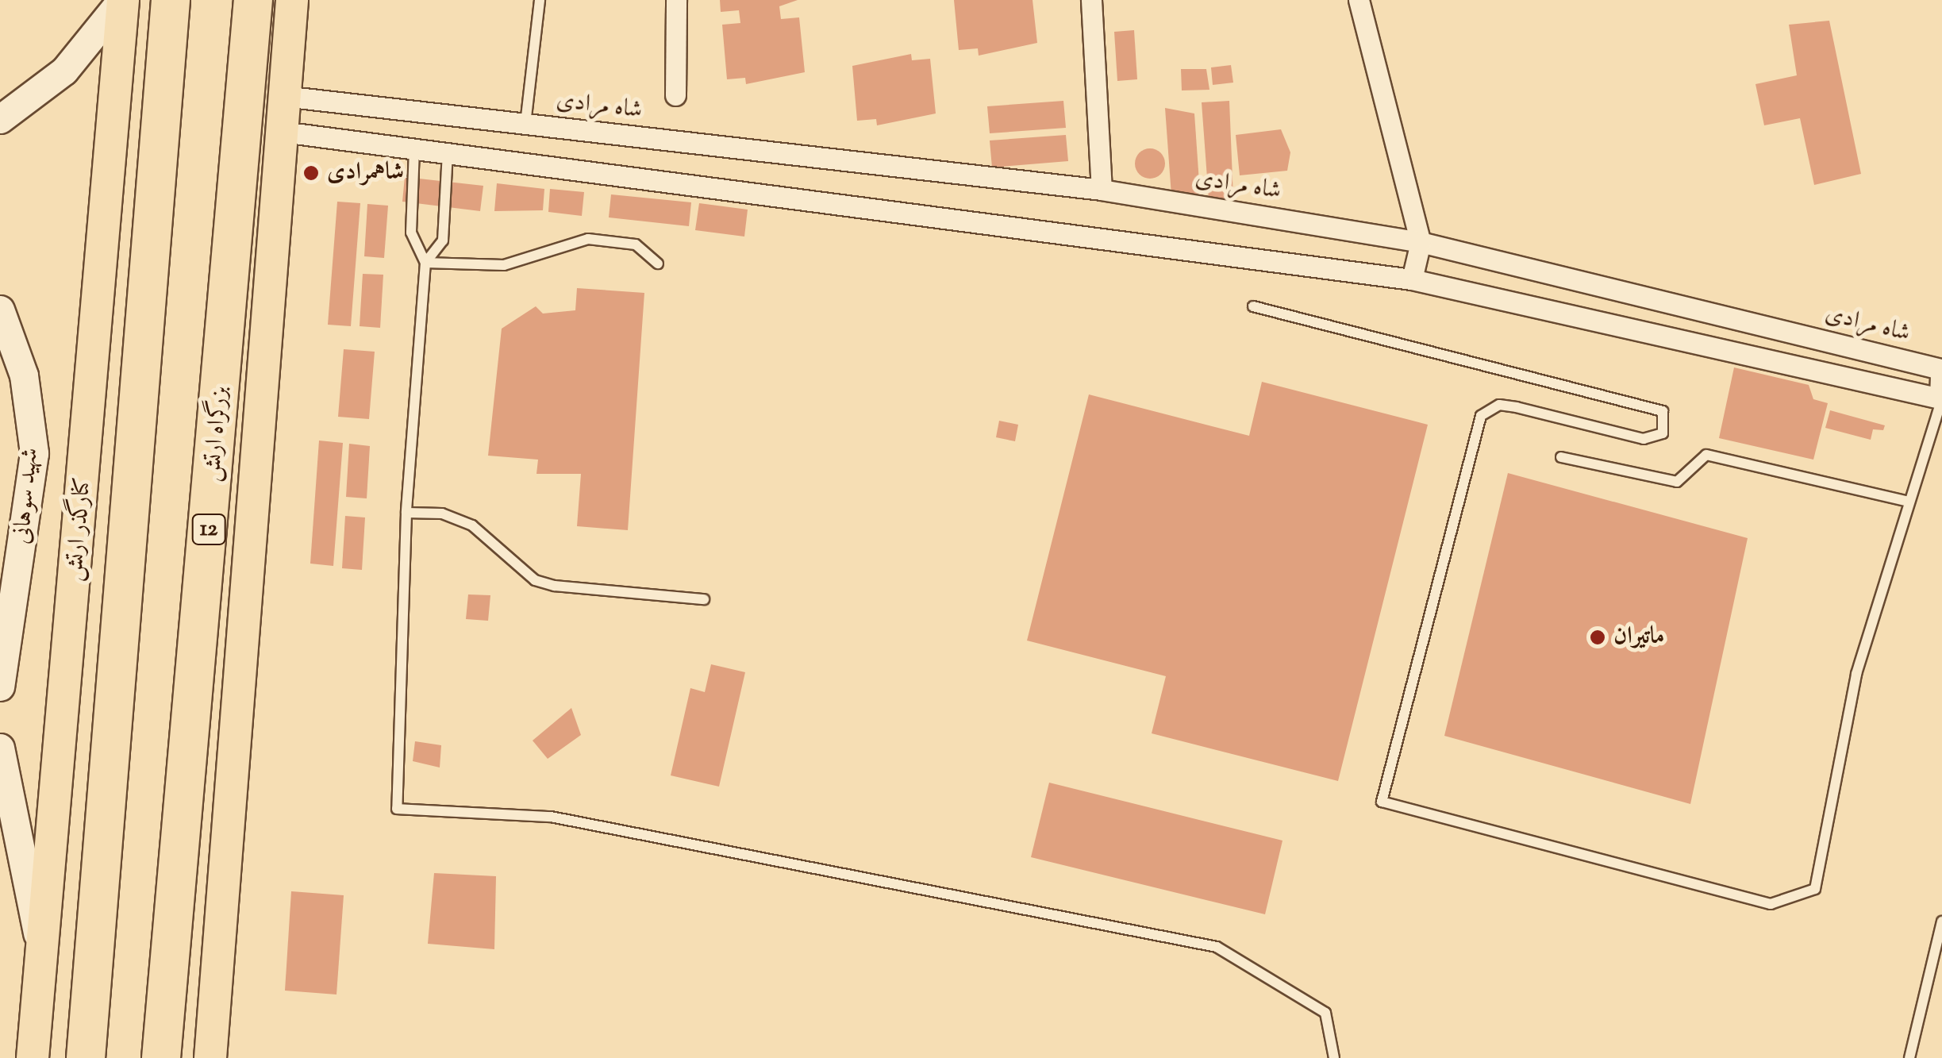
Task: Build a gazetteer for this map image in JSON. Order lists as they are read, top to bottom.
{
  "streets": {
    "highway": ["بزرگراه ارتش", "12"],
    "main road": ["شهید سوهانی", "کنارگذر ارتش"],
    "street": ["شاه مرادی"]
  },
  "places": ["شاهمرادی", "ماتیران"]
}
